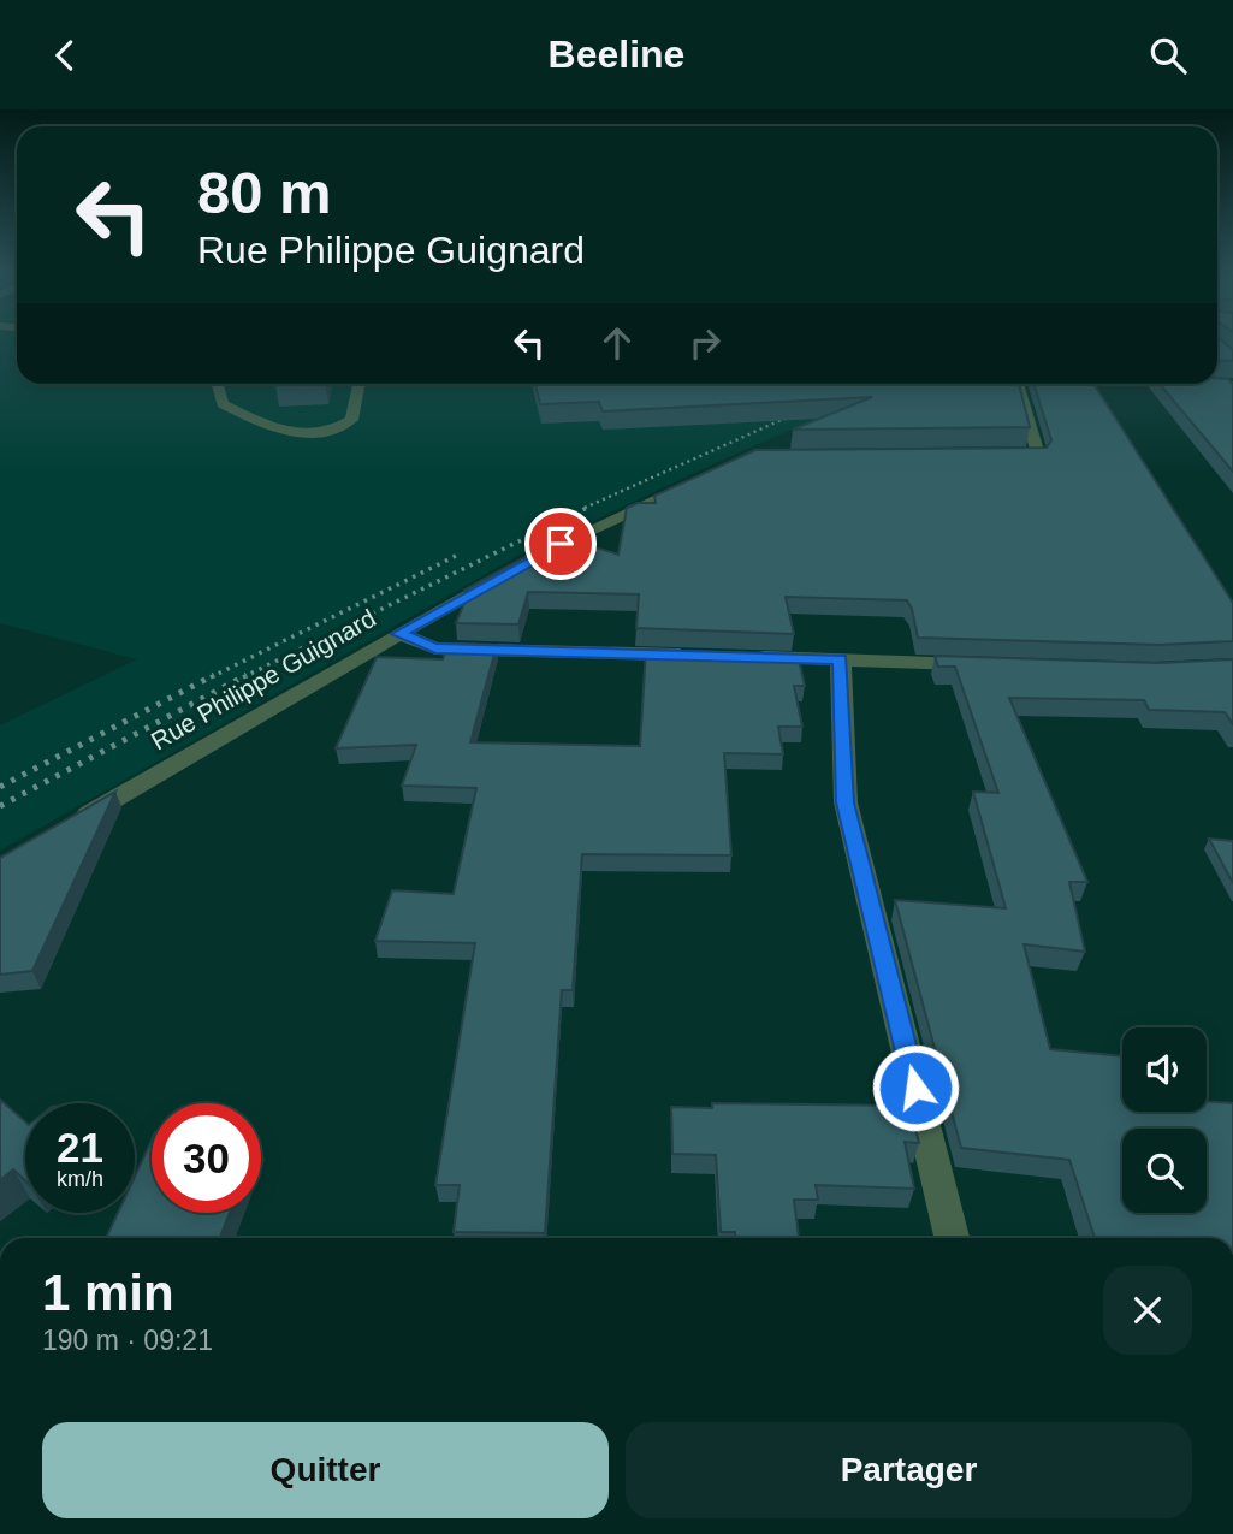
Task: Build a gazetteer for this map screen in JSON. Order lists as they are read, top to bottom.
{
  "streets": {
    "street": ["Rue Philippe Guignard"]
  },
  "page": {
    "header": "Beeline",
    "turn": ["80 m", "Rue Philippe Guignard"],
    "speed": "21 km/h",
    "limit": "30",
    "heading": ["1 min", "190 m · 09:21"],
    "buttons": ["Quitter", "Partager"]
  }
}
